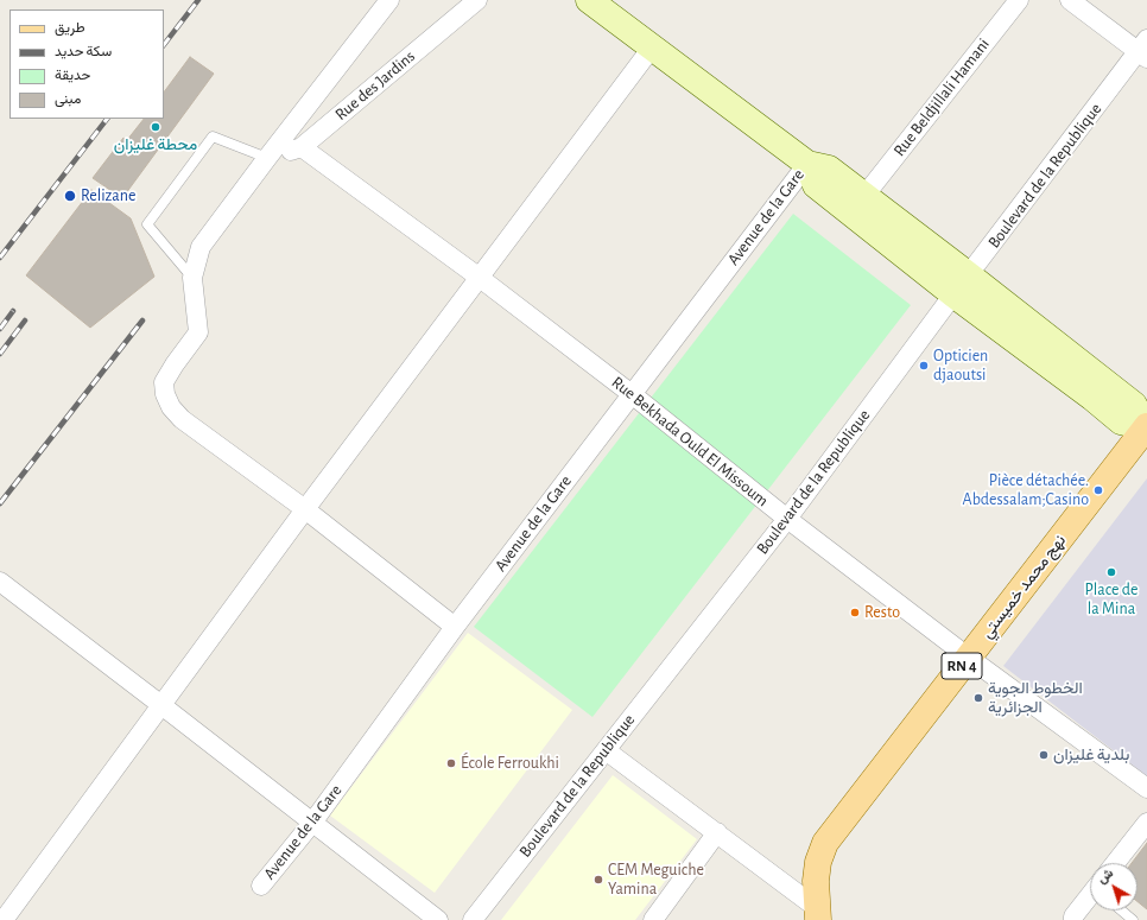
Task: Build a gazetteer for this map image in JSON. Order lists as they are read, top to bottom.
{
  "streets": {
    "main road": ["نهج محمد خميستي", "RN 4"],
    "street": [
      "Rue des Jardins",
      "Rue Beldjillali Hamani",
      "Boulevard de la Republique",
      "Avenue de la Gare",
      "Rue Bekhada Ould El Missoum"
    ]
  },
  "crossings": [
    ["Rue des Jardins", "Rue Bekhada Ould El Missoum"],
    ["Boulevard de la Republique", "Rue Bekhada Ould El Missoum"],
    ["Avenue de la Gare", "Rue Bekhada Ould El Missoum"],
    ["Rue Bekhada Ould El Missoum", "نهج محمد خميستي"]
  ],
  "places": [
    "محطة غليزان",
    "Relizane",
    "Opticien djaoutsi",
    "Pièce détachée. Abdessalam;Casino",
    "Place de la Mina",
    "Resto",
    "الخطوط الجوية الجزائرية",
    "بلدية غليزان",
    "École Ferroukhi",
    "CEM Meguiche Yamina"
  ],
  "legend": [
    "طريق",
    "سكة حديد",
    "حديقة",
    "مبنى"
  ],
  "north": "top left"
}
